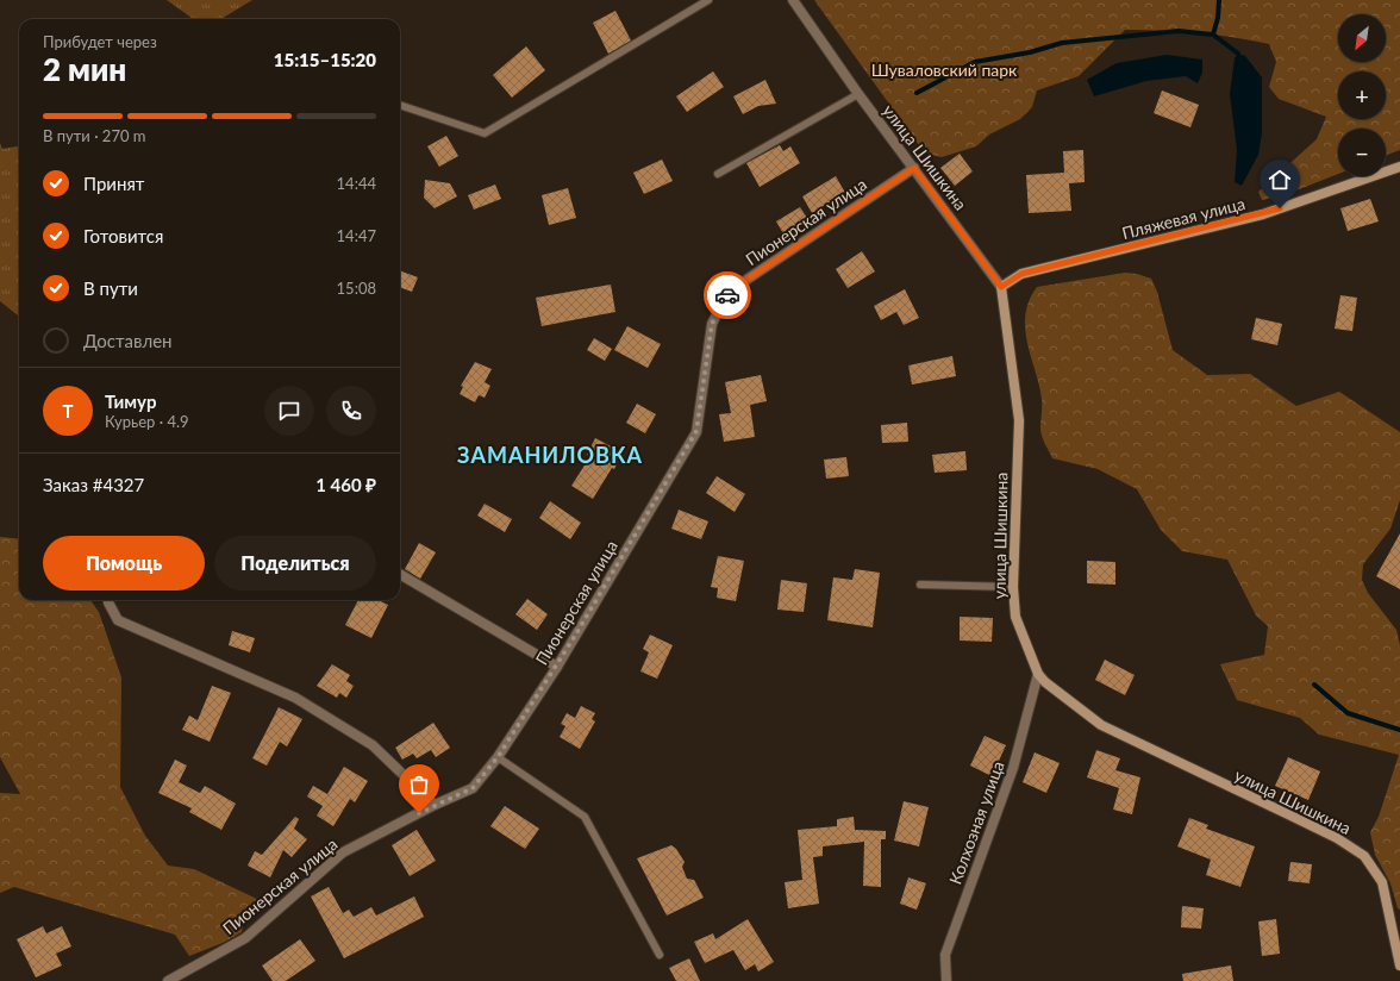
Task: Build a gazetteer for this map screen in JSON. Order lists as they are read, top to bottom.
{
  "streets": {
    "street": [
      "улица Шишкина",
      "Пляжевая улица",
      "Пионерская улица",
      "Колхозная улица"
    ]
  },
  "crossings": [
    ["улица Шишкина", "Пляжевая улица"],
    ["улица Шишкина", "Пионерская улица"],
    ["улица Шишкина", "Колхозная улица"]
  ],
  "districts": ["ЗАМАНИЛОВКА"],
  "parks": ["Шуваловский парк"],
  "north": "bottom left",
  "page": {
    "map_buttons": ["+", "−"],
    "heading": ["2 мин", "Прибудет через", "15:15–15:20"],
    "panel": [
      "Тимур",
      "Курьер · 4.9",
      "Заказ #4327",
      "1 460 ₽"
    ],
    "bar": "В пути · 270 m",
    "list": [
      ["Принят", "14:44"],
      ["Готовится", "14:47"],
      ["В пути", "15:08"],
      "Доставлен"
    ],
    "round": "Т",
    "buttons": ["Помощь", "Поделиться"]
  }
}
